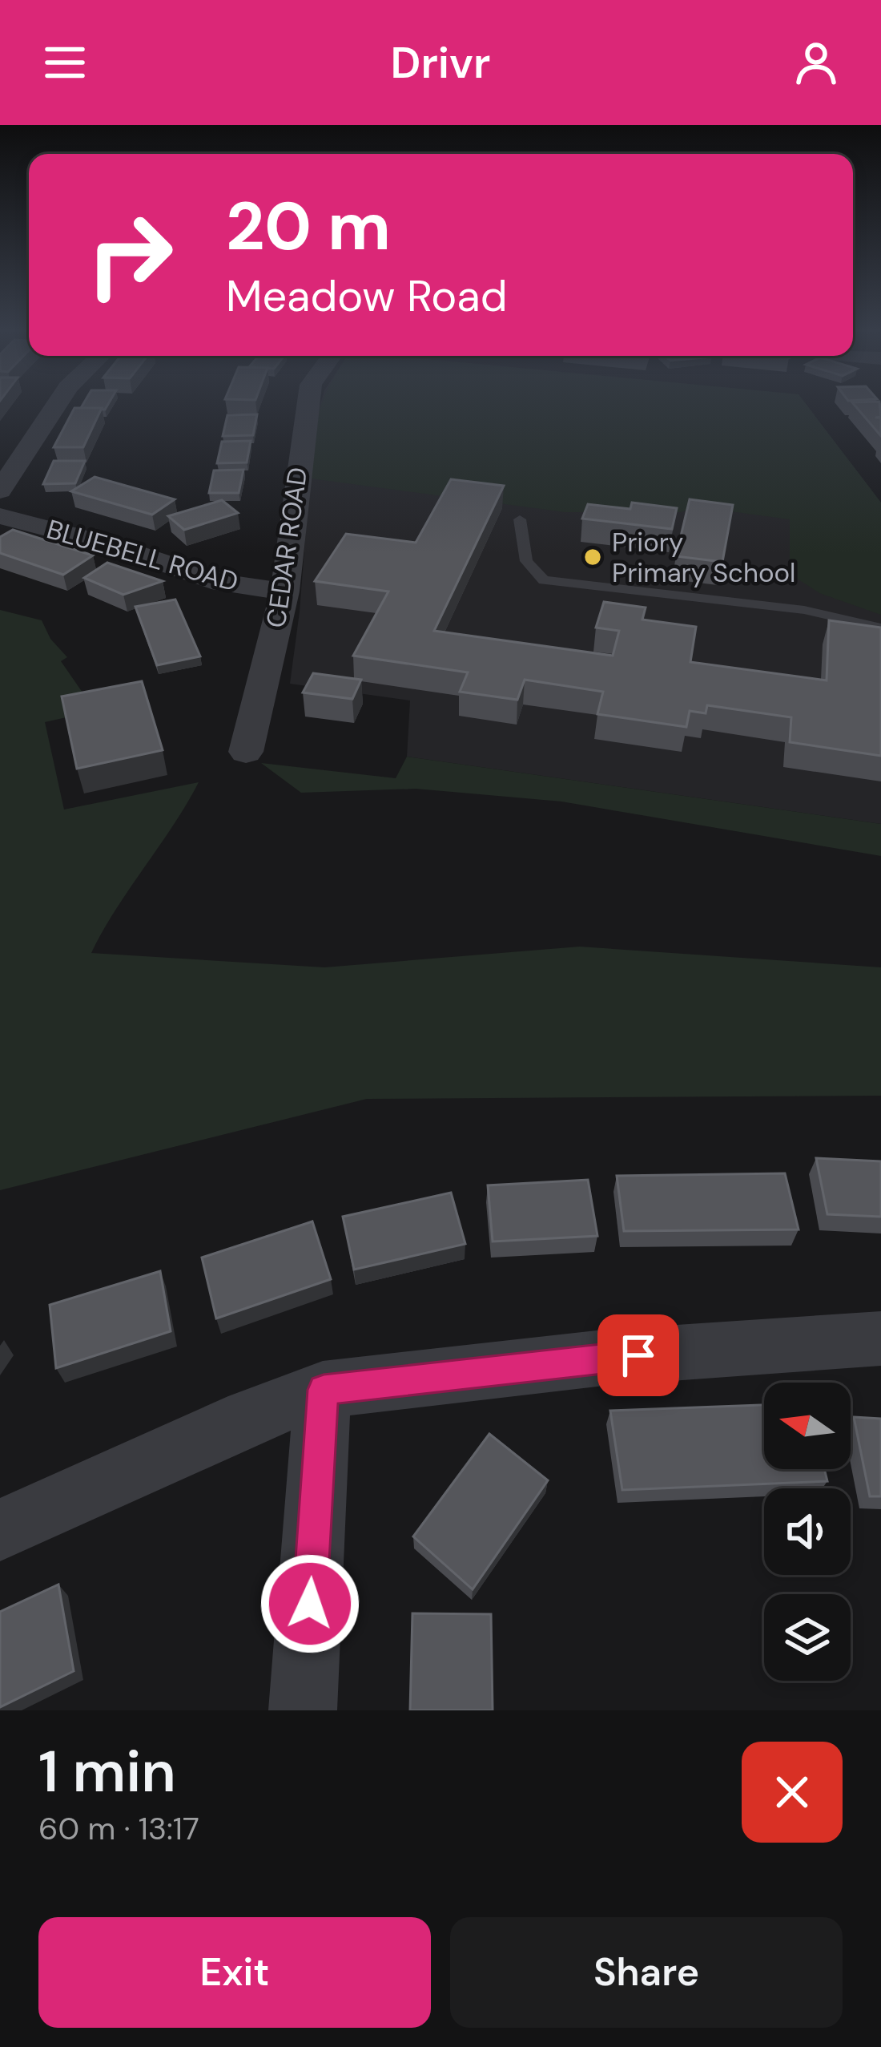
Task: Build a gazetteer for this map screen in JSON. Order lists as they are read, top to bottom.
{
  "streets": {
    "street": ["CEDAR ROAD", "BLUEBELL ROAD"]
  },
  "crossings": [
    ["CEDAR ROAD", "BLUEBELL ROAD"]
  ],
  "places": ["Priory Primary School"],
  "north": "left",
  "page": {
    "header": "Drivr",
    "turn": ["20 m", "Meadow Road"],
    "heading": ["1 min", "60 m · 13:17"],
    "buttons": ["Exit", "Share"]
  }
}
